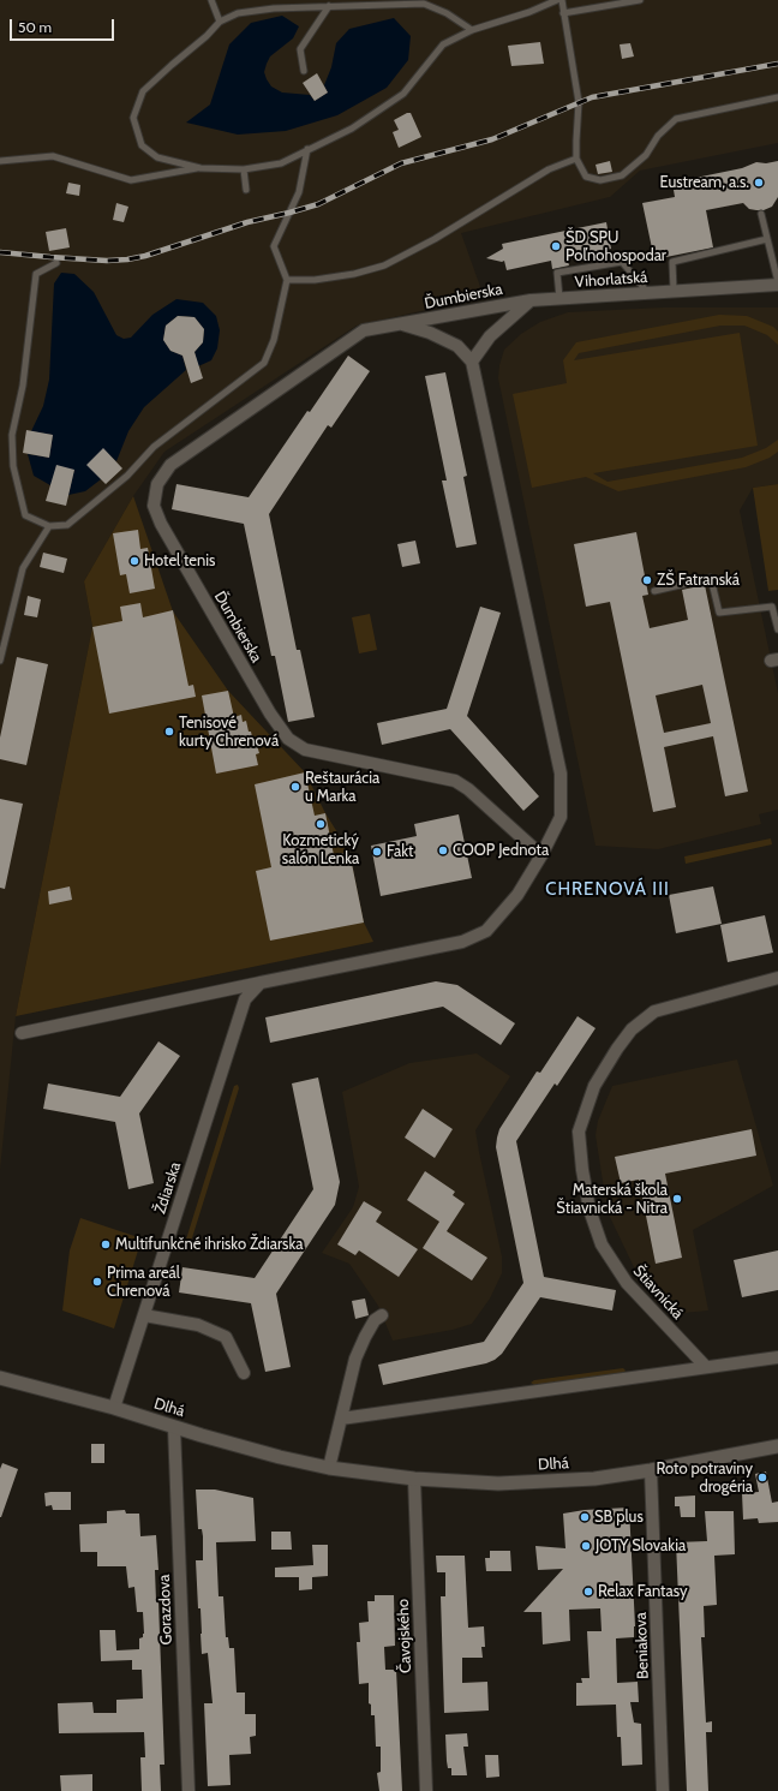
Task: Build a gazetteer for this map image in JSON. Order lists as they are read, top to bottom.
{
  "streets": {
    "street": [
      "Vihorlatská",
      "Ďumbierska",
      "Ždiarska",
      "Štiavnická",
      "Dlhá",
      "Gorazdova",
      "Čavojského",
      "Beniakova"
    ]
  },
  "crossings": [
    ["Vihorlatská", "Ďumbierska"],
    ["Ždiarska", "Dlhá"],
    ["Dlhá", "Gorazdova"],
    ["Dlhá", "Čavojského"],
    ["Dlhá", "Beniakova"]
  ],
  "districts": ["CHRENOVÁ III"],
  "places": [
    "Eustream, a.s.",
    "ŠD SPU Poľnohospodar",
    "Hotel tenis",
    "ZŠ Fatranská",
    "Tenisové kurty Chrenová",
    "Reštaurácia u Marka",
    "Kozmetický salón Lenka",
    "COOP Jednota",
    "Fakt",
    "Materská škola Štiavnická - Nitra",
    "Multifunkčné ihrisko Ždiarska",
    "Prima areál Chrenová",
    "Roto potraviny drogéria",
    "SB plus",
    "JOTY Slovakia",
    "Relax Fantasy"
  ],
  "scale_bar": "50 m"
}
